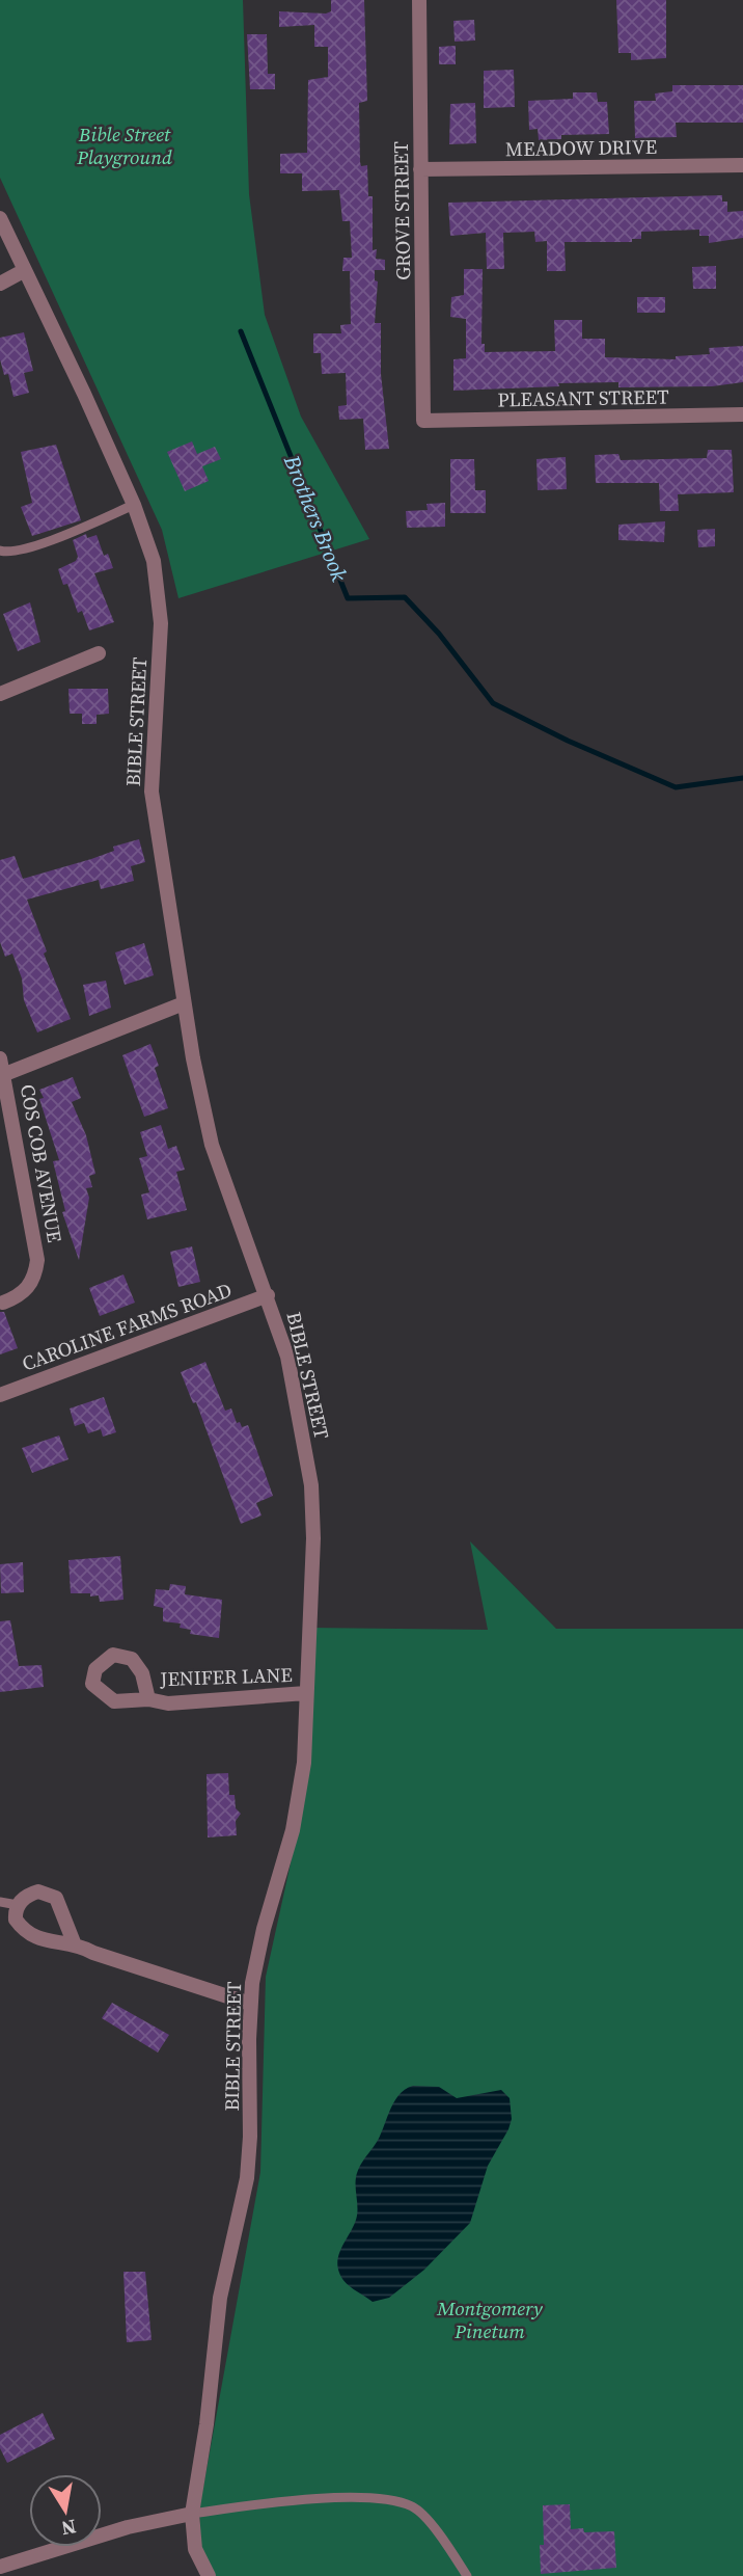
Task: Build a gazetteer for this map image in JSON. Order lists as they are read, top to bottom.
{
  "streets": {
    "street": [
      "MEADOW DRIVE",
      "GROVE STREET",
      "PLEASANT STREET",
      "BIBLE STREET",
      "COS COB AVENUE",
      "CAROLINE FARMS ROAD",
      "JENIFER LANE"
    ]
  },
  "crossings": [
    ["MEADOW DRIVE", "GROVE STREET"],
    ["GROVE STREET", "PLEASANT STREET"],
    ["BIBLE STREET", "CAROLINE FARMS ROAD"],
    ["BIBLE STREET", "JENIFER LANE"]
  ],
  "water": ["Brothers Brook"],
  "parks": ["Bible Street Playground", "Montgomery Pinetum"],
  "north": "bottom"
}
